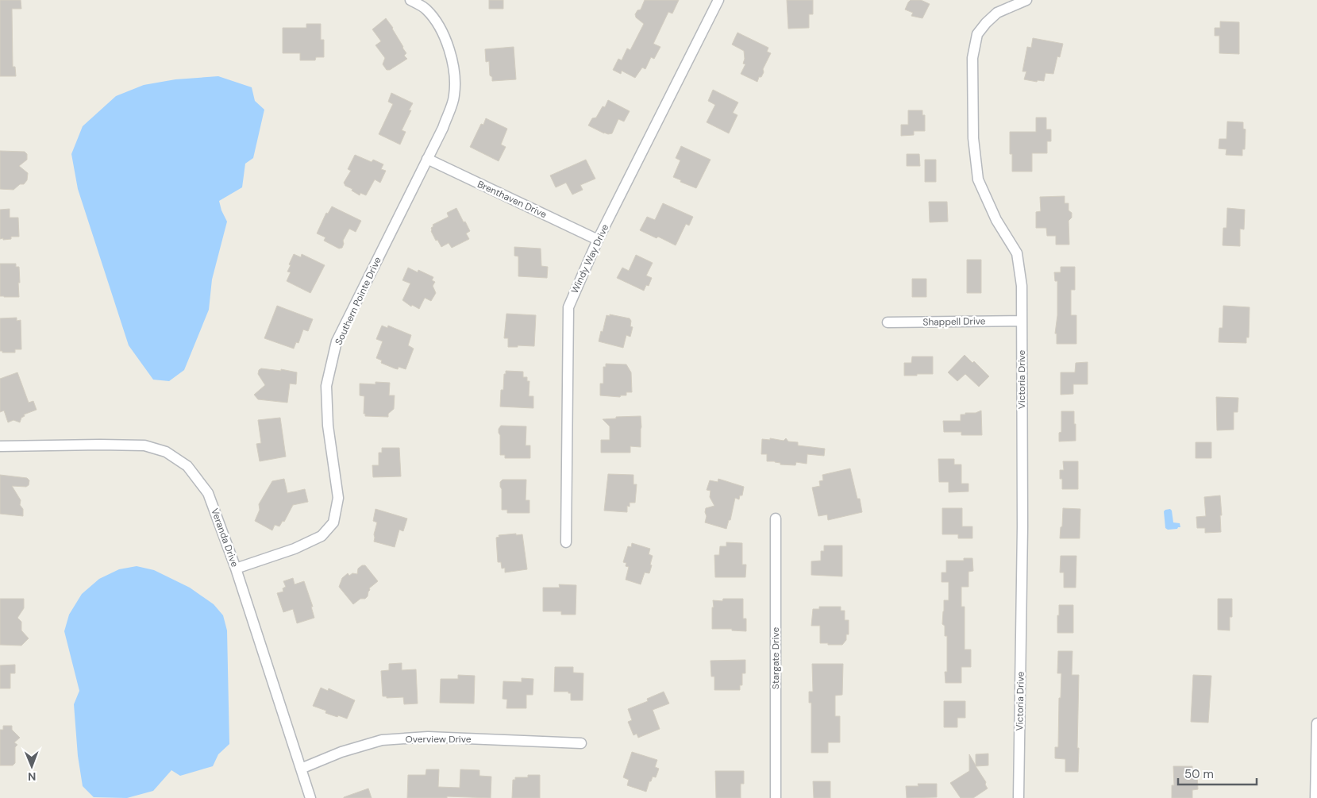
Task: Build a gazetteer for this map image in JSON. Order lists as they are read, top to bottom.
{
  "streets": {
    "street": [
      "Brenthaven Drive",
      "Windy Way Drive",
      "Southern Pointe Drive",
      "Shappell Drive",
      "Victoria Drive",
      "Veranda Drive",
      "Stargate Drive",
      "Overview Drive"
    ]
  },
  "crossings": [
    ["Brenthaven Drive", "Windy Way Drive"],
    ["Brenthaven Drive", "Southern Pointe Drive"],
    ["Southern Pointe Drive", "Veranda Drive"],
    ["Shappell Drive", "Victoria Drive"],
    ["Veranda Drive", "Overview Drive"]
  ],
  "scale_bar": "50 m",
  "north": "bottom"
}
